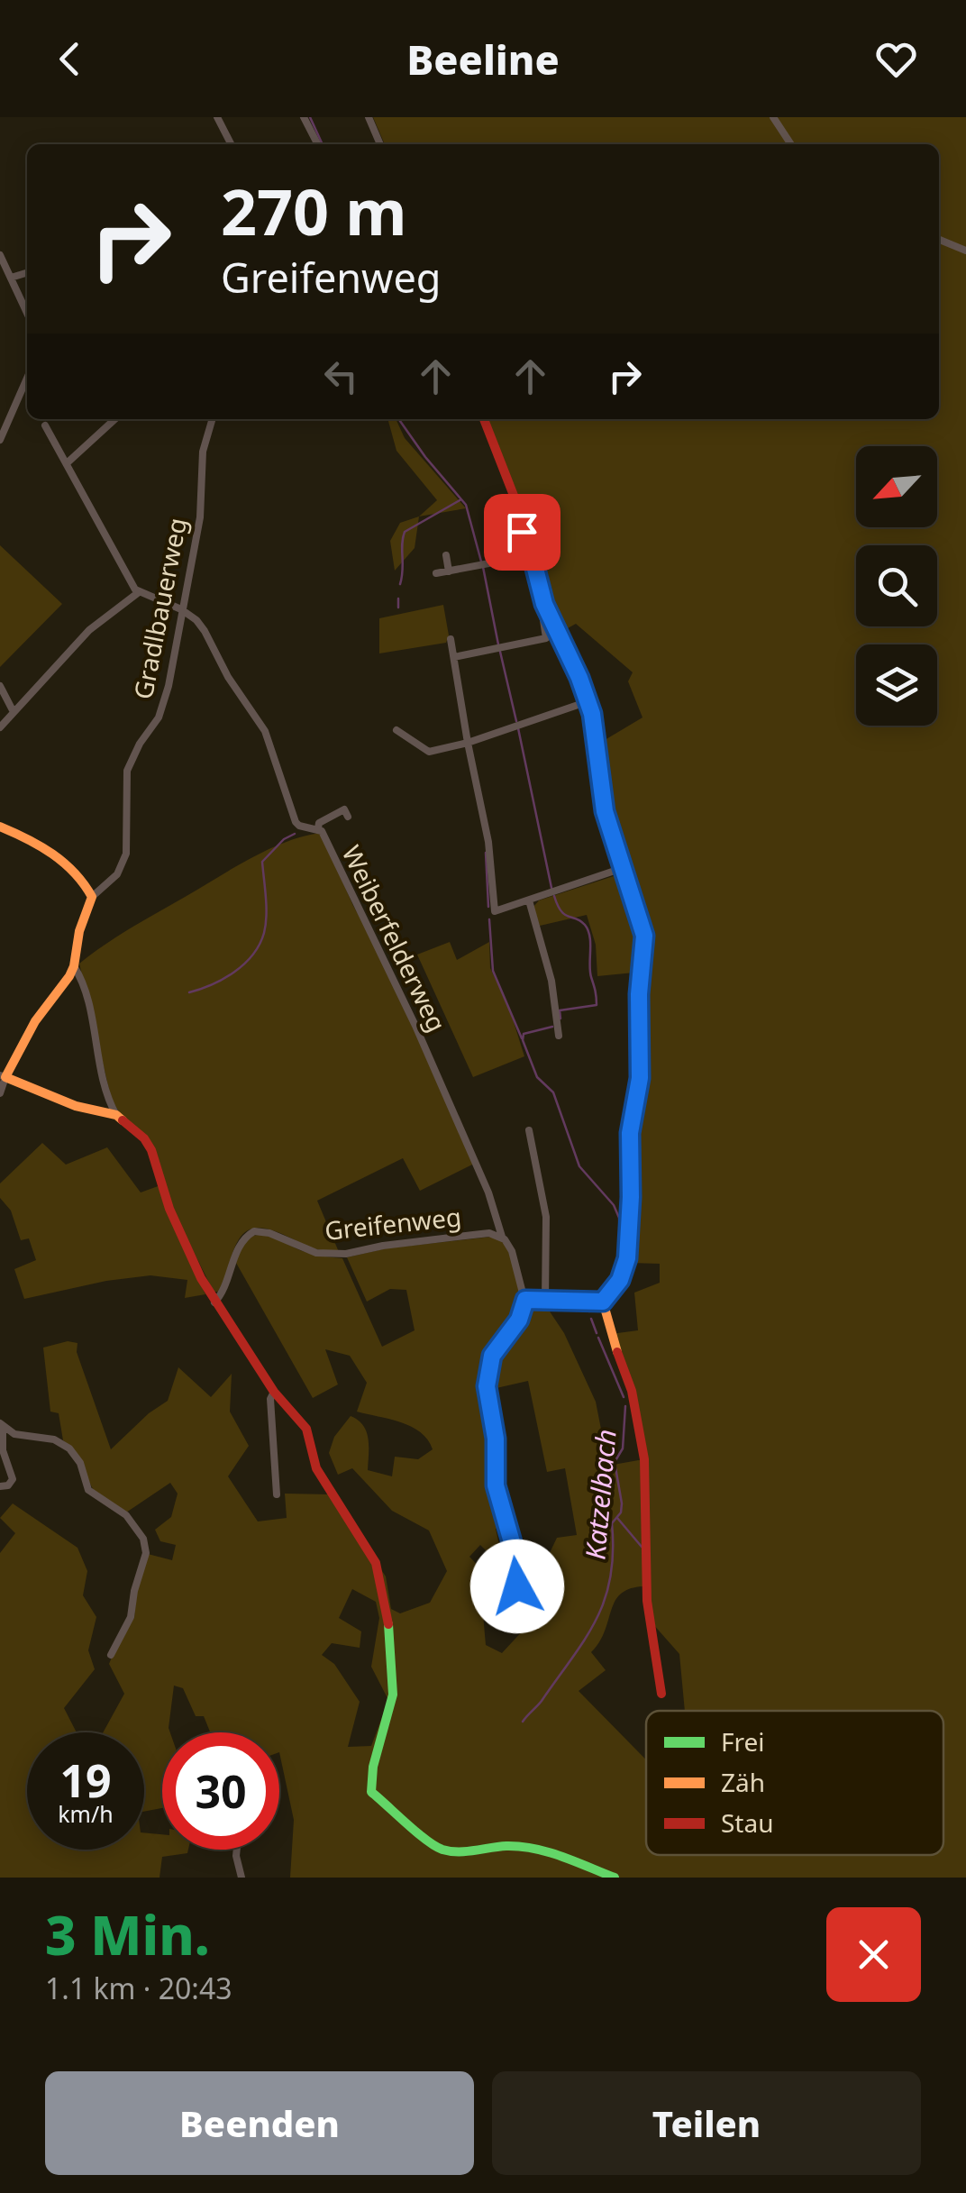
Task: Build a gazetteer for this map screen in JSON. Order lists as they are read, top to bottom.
{
  "streets": {
    "street": ["Gradlbauerweg", "Weiberfelderweg", "Greifenweg"]
  },
  "crossings": [
    ["Gradlbauerweg", "Weiberfelderweg"],
    ["Weiberfelderweg", "Greifenweg"]
  ],
  "water": ["Katzelbach"],
  "legend": ["Frei", "Zäh", "Stau"],
  "north": "bottom left",
  "page": {
    "header": "Beeline",
    "turn": ["270 m", "Greifenweg"],
    "speed": "19 km/h",
    "limit": "30",
    "heading": ["3 Min.", "1.1 km · 20:43"],
    "buttons": ["Beenden", "Teilen"]
  }
}
